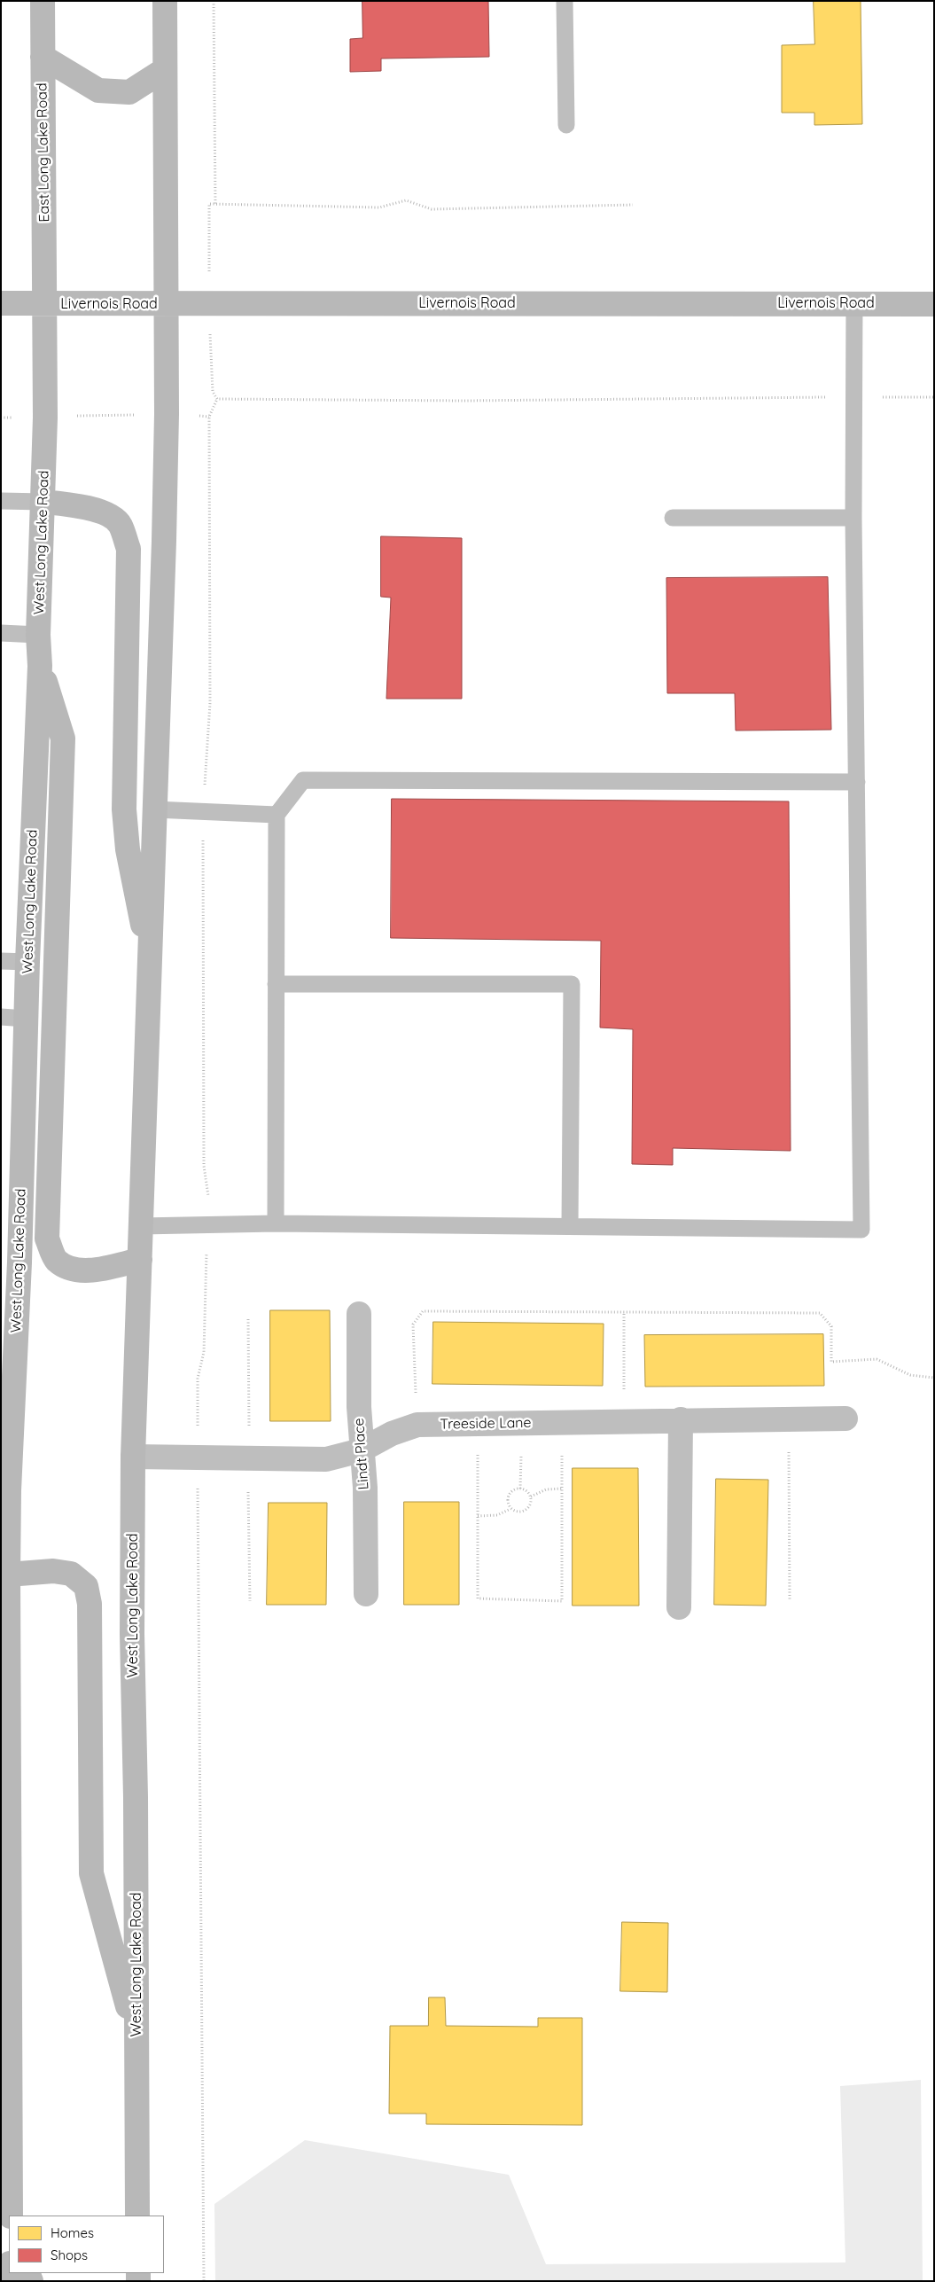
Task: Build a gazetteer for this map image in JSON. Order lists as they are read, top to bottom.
{
  "streets": {
    "main road": ["East Long Lake Road", "Livernois Road", "West Long Lake Road"],
    "street": ["Treeside Lane", "Lindt Place"]
  },
  "crossings": [
    ["East Long Lake Road", "Livernois Road"],
    ["East Long Lake Road", "West Long Lake Road"],
    ["Livernois Road", "West Long Lake Road"],
    ["West Long Lake Road", "Treeside Lane"],
    ["Treeside Lane", "Lindt Place"]
  ],
  "legend": ["Homes", "Shops"]
}
